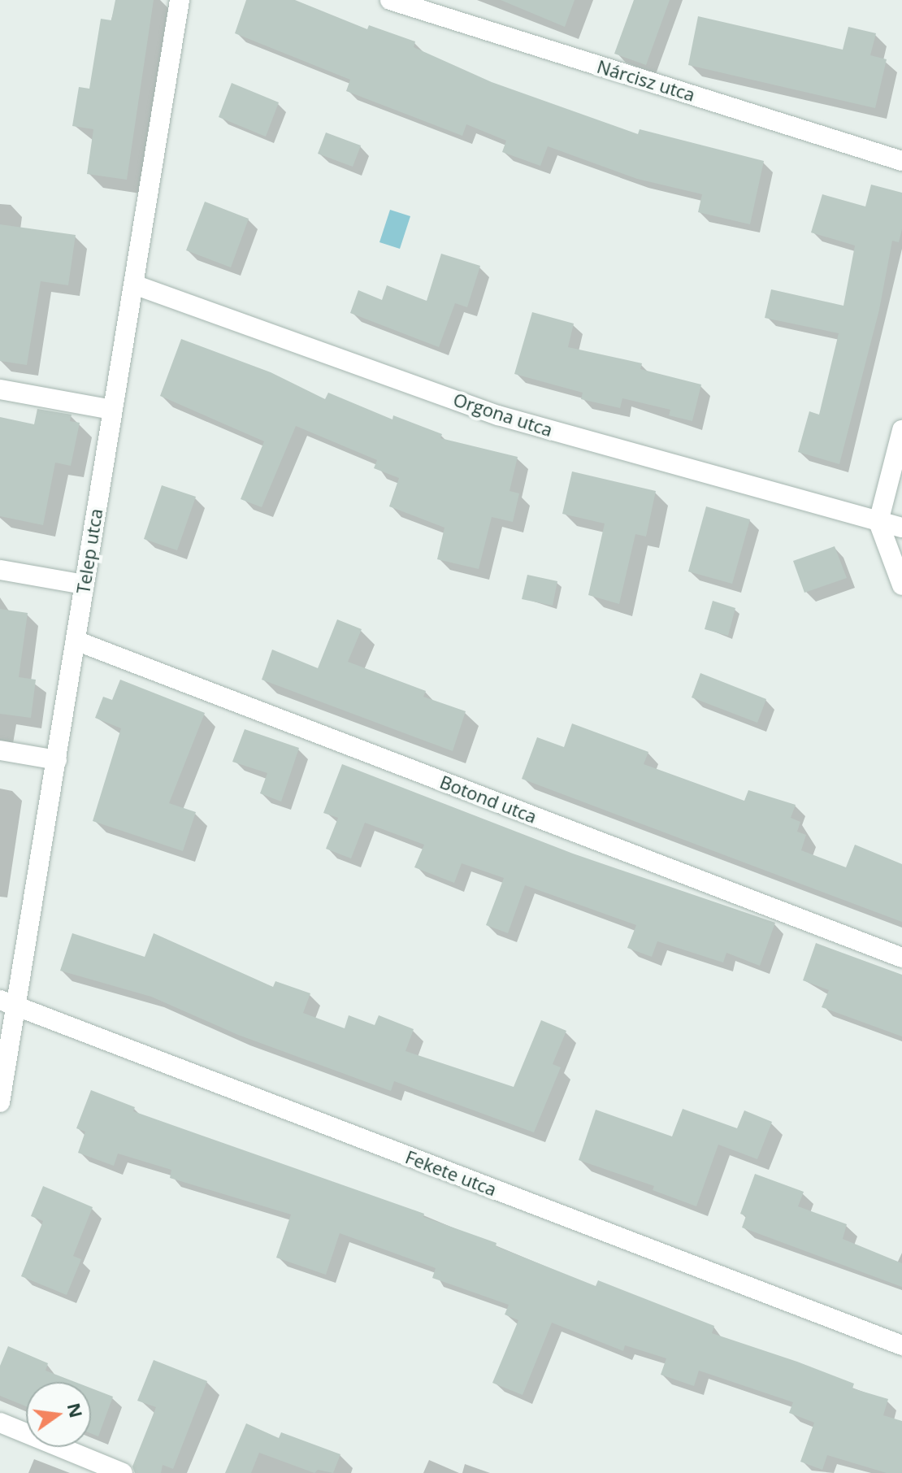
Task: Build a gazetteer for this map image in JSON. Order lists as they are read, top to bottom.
{
  "streets": {
    "street": [
      "Nárcisz utca",
      "Orgona utca",
      "Telep utca",
      "Botond utca",
      "Fekete utca"
    ]
  },
  "crossings": [
    ["Orgona utca", "Telep utca"],
    ["Telep utca", "Botond utca"],
    ["Telep utca", "Fekete utca"]
  ],
  "north": "right"
}
